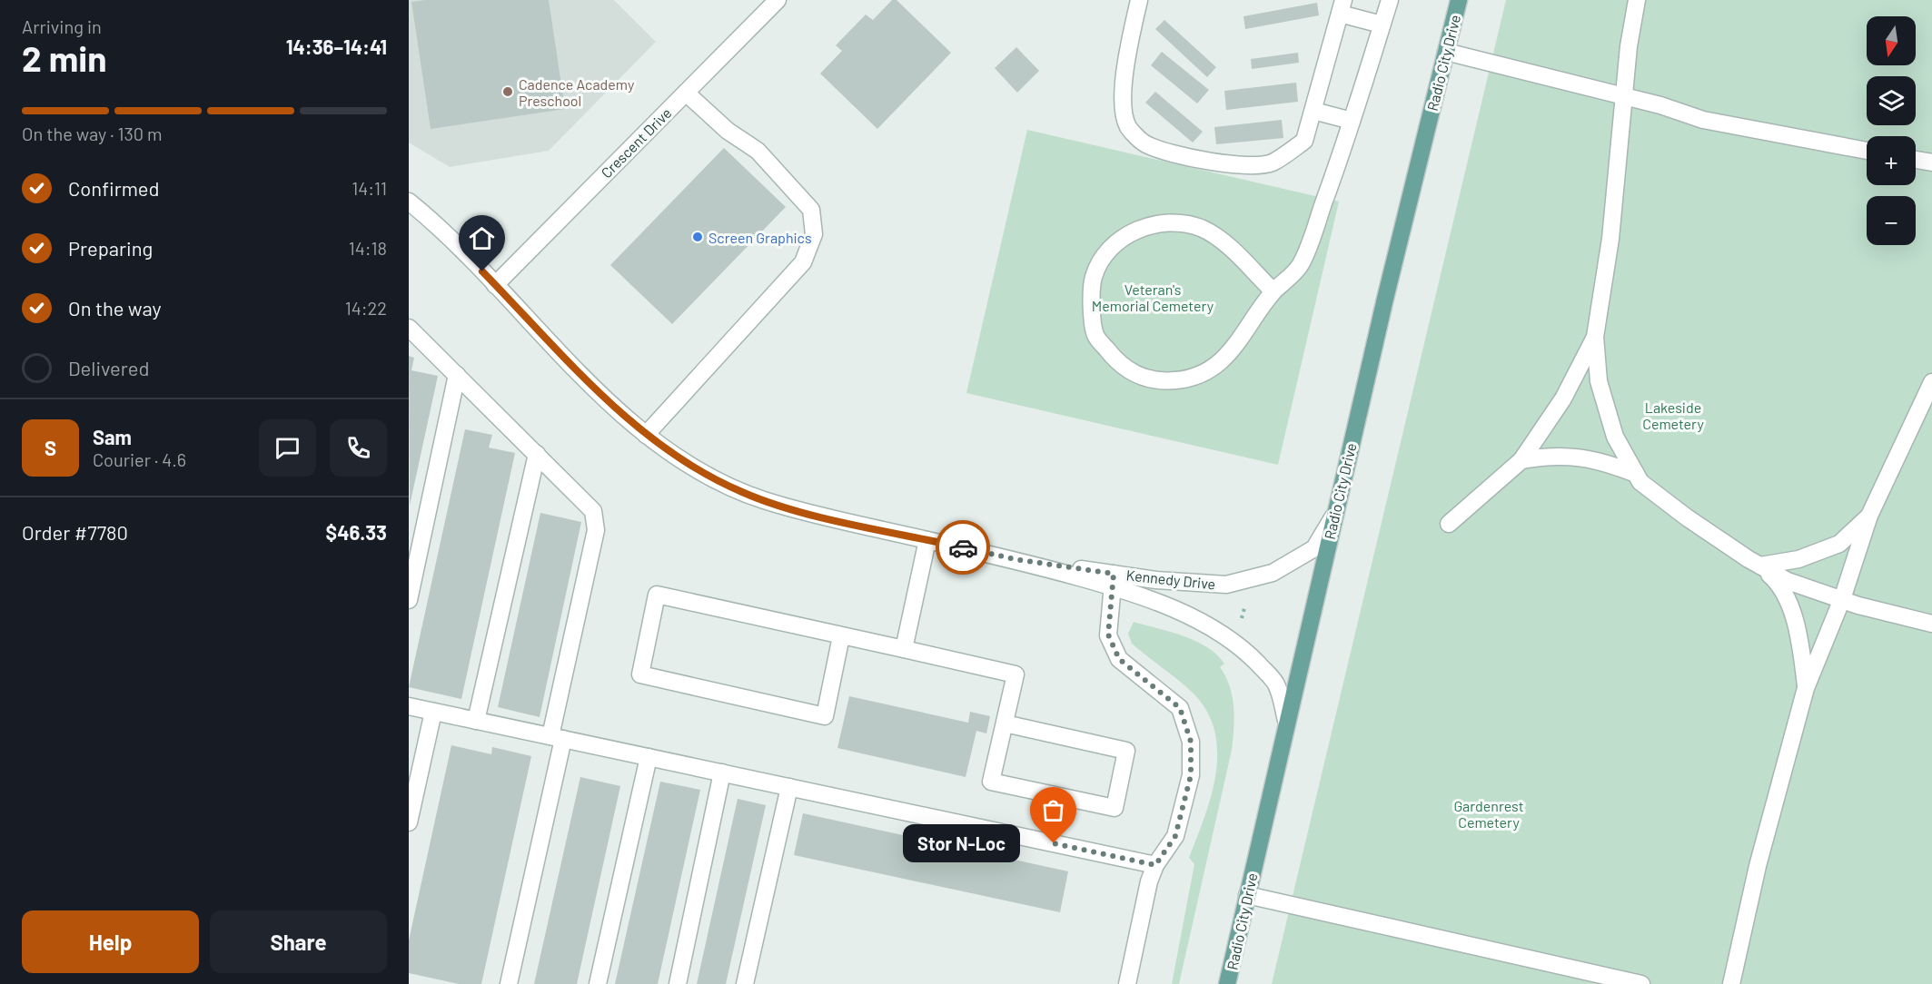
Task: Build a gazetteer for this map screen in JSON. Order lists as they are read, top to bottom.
{
  "streets": {
    "main road": ["Radio City Drive"],
    "street": ["Crescent Drive", "Kennedy Drive"]
  },
  "crossings": [
    ["Radio City Drive", "Kennedy Drive"],
    ["Crescent Drive", "Kennedy Drive"]
  ],
  "parks": ["Veteran's Memorial Cemetery", "Lakeside Cemetery", "Gardenrest Cemetery"],
  "places": ["Cadence Academy Preschool", "Screen Graphics", "Stor N-Loc"],
  "north": "bottom",
  "page": {
    "heading": ["2 min", "Arriving in", "14:36–14:41"],
    "panel": [
      "Sam",
      "Courier · 4.6",
      "Order #7780",
      "$46.33"
    ],
    "map_buttons": ["+", "−"],
    "bar": "On the way · 130 m",
    "list": [
      ["Confirmed", "14:11"],
      ["Preparing", "14:18"],
      ["On the way", "14:22"],
      "Delivered"
    ],
    "round": "S",
    "bubble": "Stor N-Loc",
    "buttons": ["Help", "Share"]
  }
}
